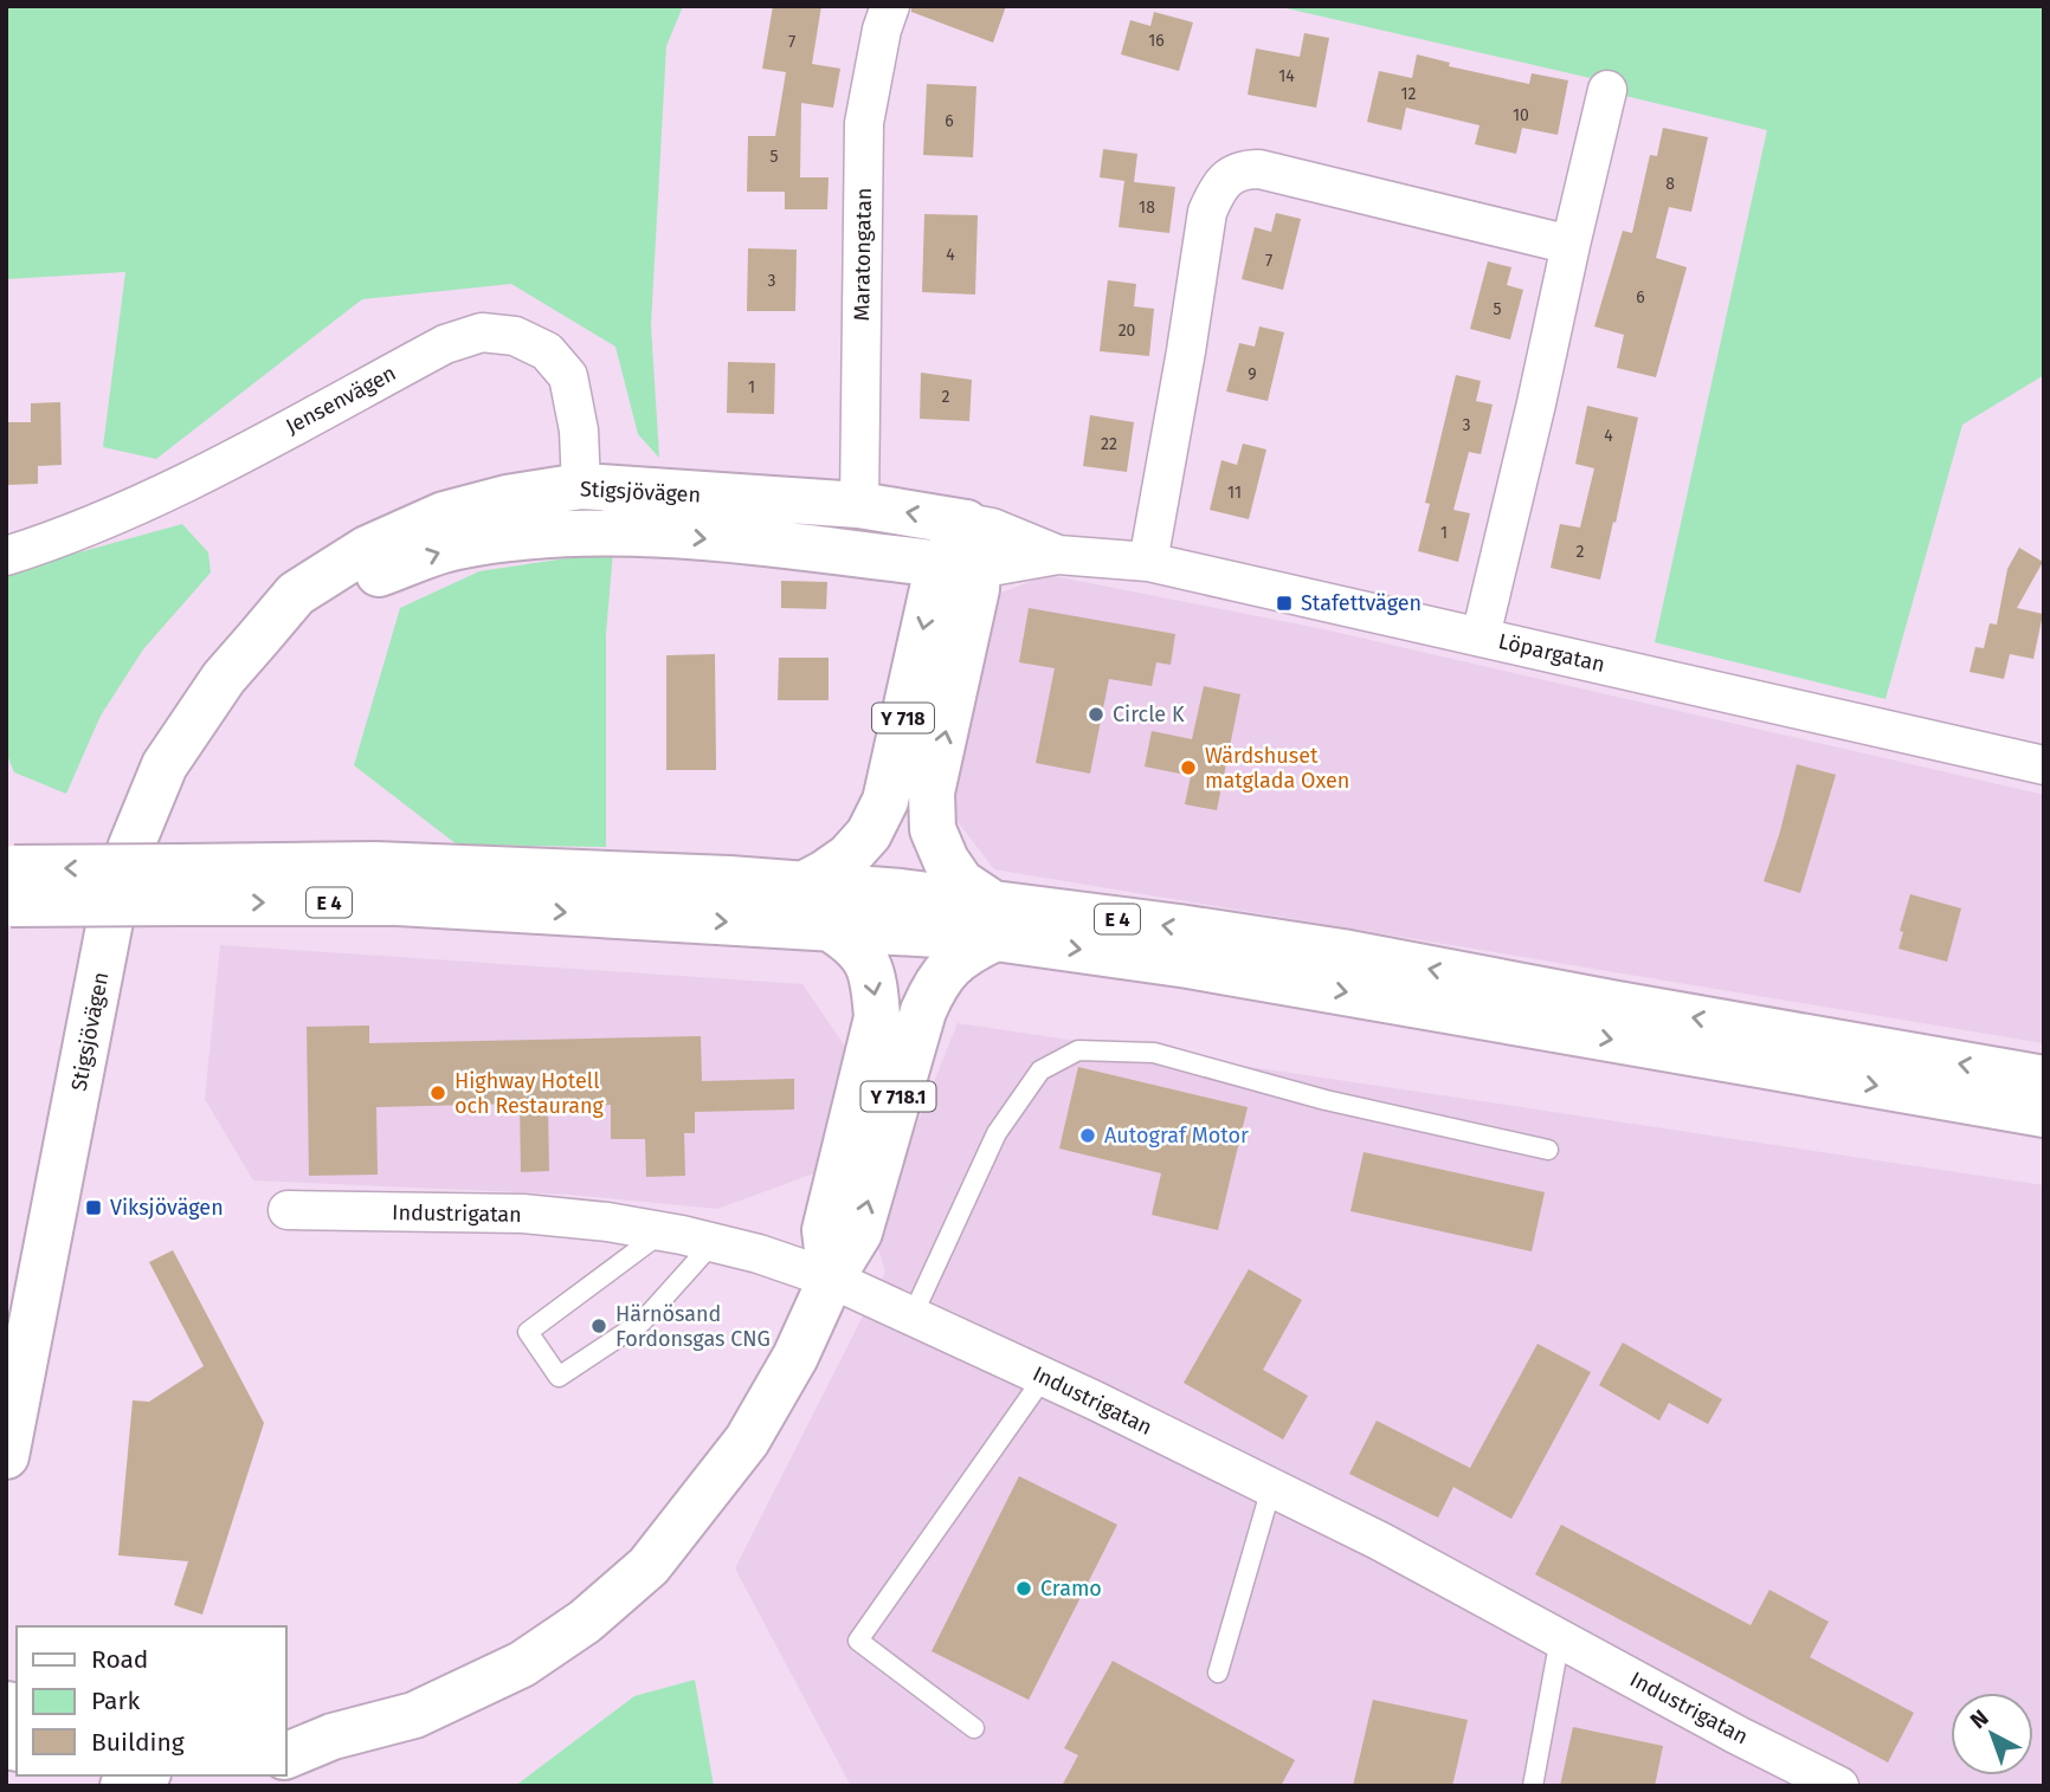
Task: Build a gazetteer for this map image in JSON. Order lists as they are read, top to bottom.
{
  "streets": {
    "main road": [
      "Stigsjövägen",
      "Y 718",
      "E 4",
      "Y 718.1"
    ],
    "street": [
      "Maratongatan",
      "Jensenvägen",
      "Löpargatan",
      "Industrigatan"
    ]
  },
  "crossings": [
    ["Maratongatan", "Stigsjövägen"],
    ["Jensenvägen", "Stigsjövägen"],
    ["Stigsjövägen", "Löpargatan"],
    ["Stigsjövägen", "Y 718"],
    ["Löpargatan", "Y 718"],
    ["Y 718", "E 4"],
    ["Y 718", "Y 718.1"],
    ["E 4", "Y 718.1"],
    ["Y 718.1", "Industrigatan"]
  ],
  "places": {
    "transit": ["Stafettvägen", "Viksjövägen"],
    "other": [
      "Circle K",
      "Wärdshuset matglada Oxen",
      "Highway Hotell och Restaurang",
      "Autograf Motor",
      "Härnösand Fordonsgas CNG",
      "Cramo"
    ]
  },
  "house_numbers": [
    "16",
    "7",
    "14",
    "12",
    "10",
    "6",
    "5",
    "8",
    "18",
    "4",
    "7",
    "3",
    "6",
    "5",
    "20",
    "9",
    "1",
    "2",
    "3",
    "4",
    "22",
    "11",
    "1",
    "2"
  ],
  "legend": ["Road", "Park", "Building"],
  "north": "top left"
}
